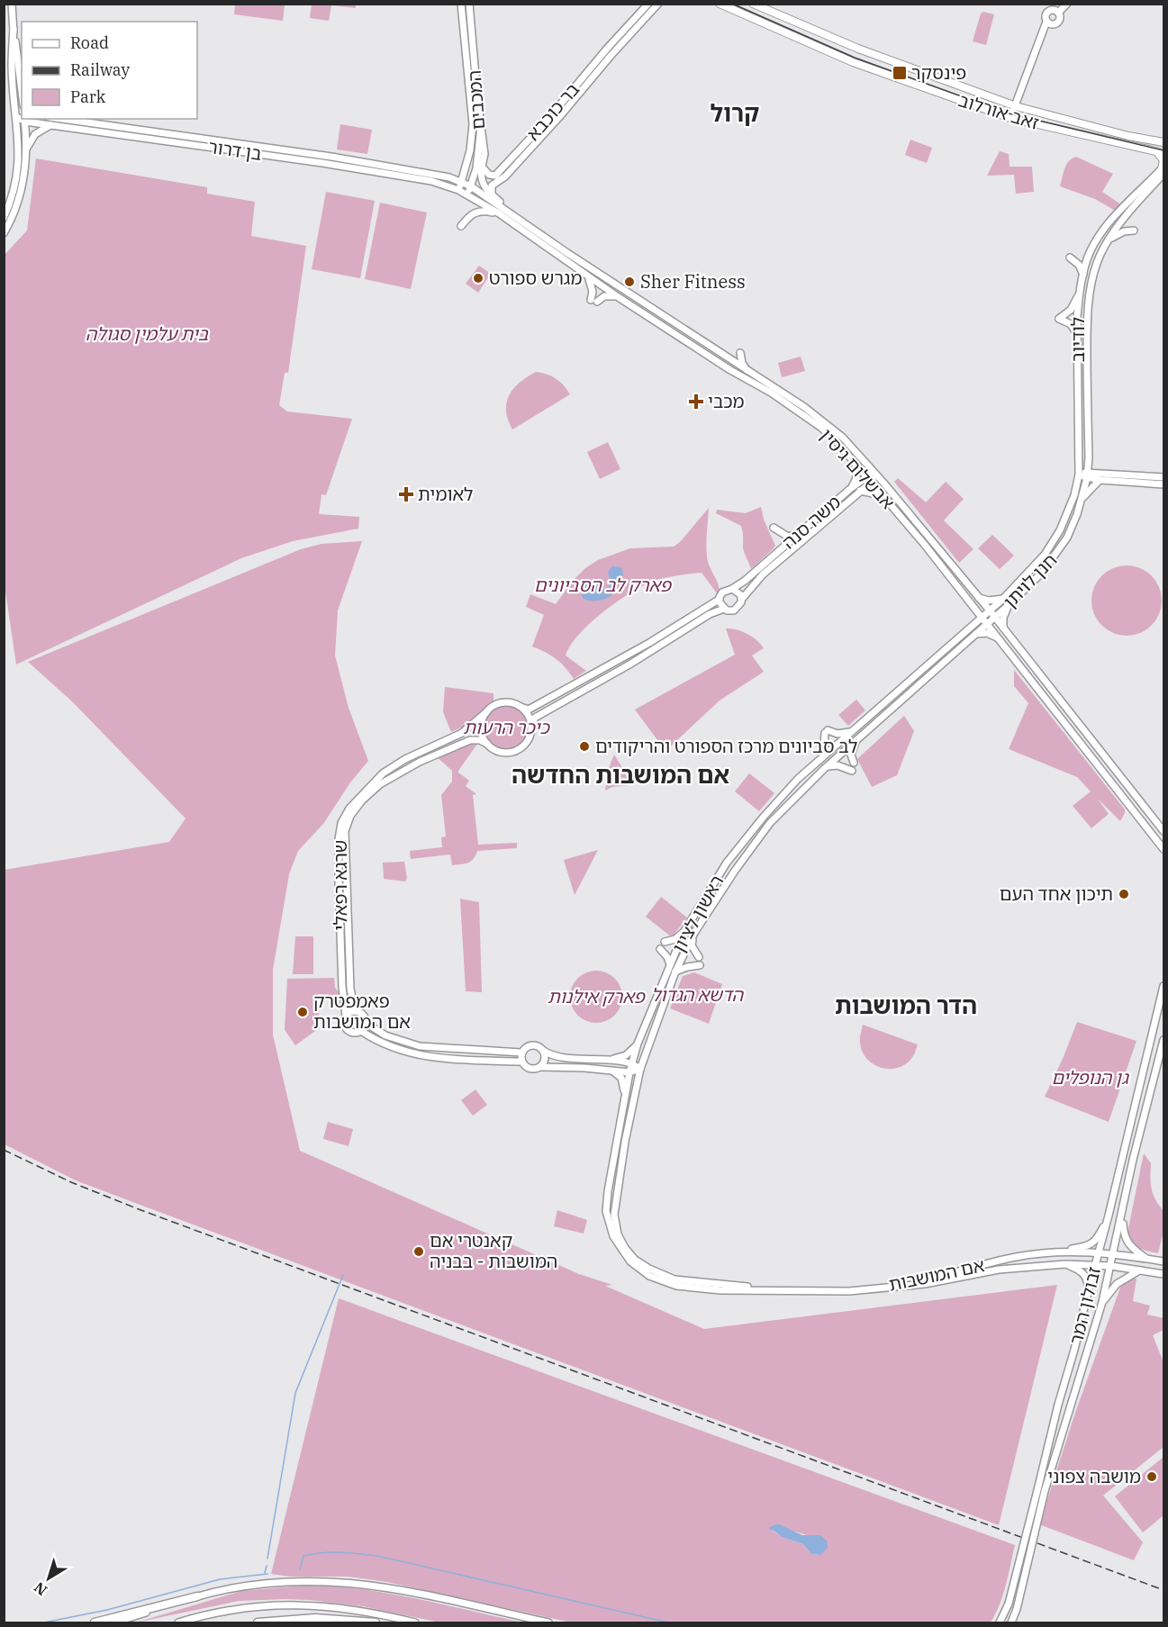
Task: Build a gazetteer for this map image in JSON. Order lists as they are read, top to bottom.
{
  "streets": {
    "main road": ["זאב אורלוב"],
    "street": [
      "המכבים",
      "בר כוכבא",
      "בן דרור",
      "לודיוב",
      "אבשלום גיסין",
      "משה סנה",
      "חנן לויתן",
      "שרגא רפאלי",
      "ראשון לציון",
      "אם המושבות",
      "זבולון המר"
    ]
  },
  "crossings": [
    ["המכבים", "בן דרור"],
    ["המכבים", "אבשלום גיסין"],
    ["בן דרור", "אבשלום גיסין"],
    ["לודיוב", "חנן לויתן"],
    ["אבשלום גיסין", "משה סנה"],
    ["אבשלום גיסין", "חנן לויתן"],
    ["אבשלום גיסין", "ראשון לציון"],
    ["חנן לויתן", "ראשון לציון"],
    ["ראשון לציון", "אם המושבות"],
    ["אם המושבות", "זבולון המר"]
  ],
  "districts": ["קרול", "אם המושבות החדשה", "הדר המושבות"],
  "parks": [
    "בית עלמין סגולה",
    "פארק לב הסביונים",
    "כיכר הרעות",
    "הדשא הגדול",
    "פארק אילנות",
    "גן הנופלים"
  ],
  "places": {
    "transit": ["פינסקר"],
    "other": [
      "מגרש ספורט",
      "Sher Fitness",
      "לב סביונים מרכז הספורט והריקודים",
      "תיכון אחד העם",
      "פאמפטרק אם המושבות",
      "קאנטרי אם המושבות - בבניה",
      "מושבה צפוני"
    ],
    "health": ["מכבי", "לאומית"]
  },
  "legend": ["Road", "Railway", "Park"],
  "north": "bottom left"
}
